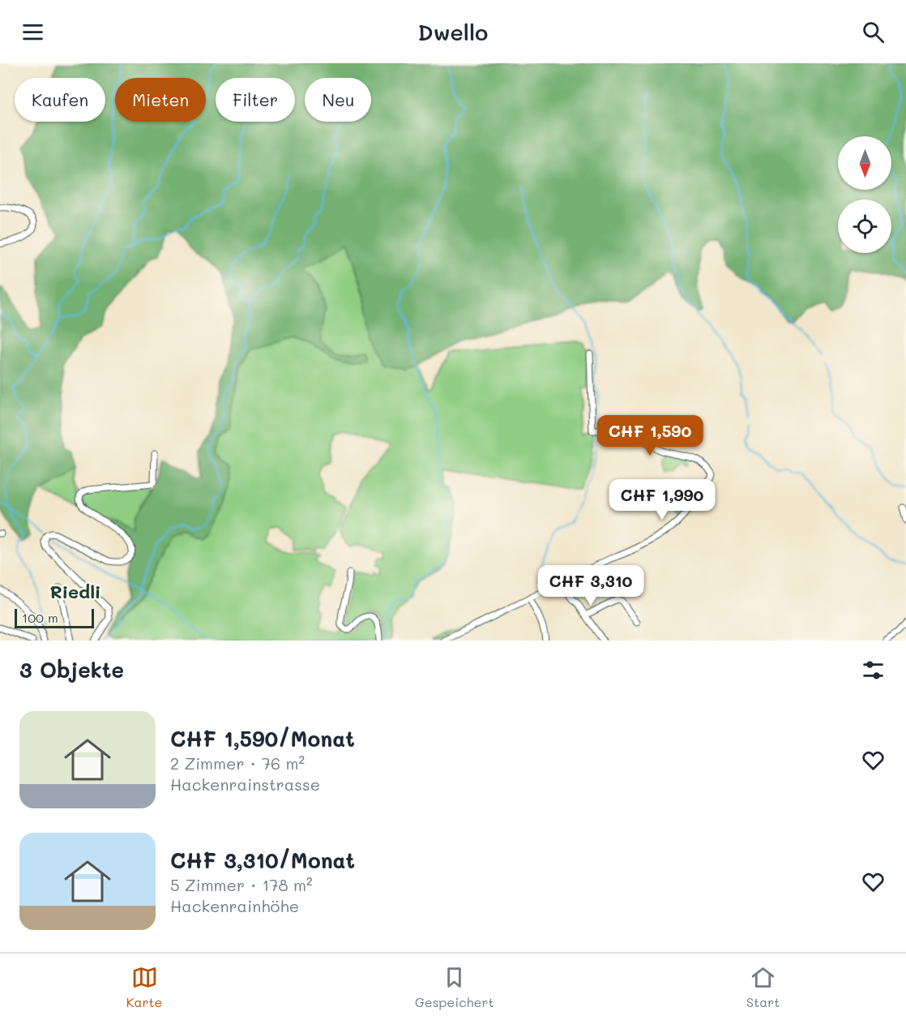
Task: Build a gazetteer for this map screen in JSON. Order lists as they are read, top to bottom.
{
  "districts": ["Riedli"],
  "scale_bar": "100 m",
  "north": "bottom",
  "page": {
    "header": "Dwello",
    "chip": [
      "Kaufen",
      "Mieten",
      "Filter",
      "Neu"
    ],
    "price": ["CHF 1,590", "CHF 1,990", "CHF 3,310"],
    "scale": "100 m",
    "heading": "3 Objekte",
    "list": [
      {
        "name": "CHF 1,590/Monat",
        "note": "2 Zimmer · 76 m² · Hackenrainstrasse"
      },
      {
        "name": "CHF 3,310/Monat",
        "note": "5 Zimmer · 178 m² · Hackenrainhöhe"
      }
    ],
    "tabs": ["Karte", "Gespeichert", "Start"]
  }
}
